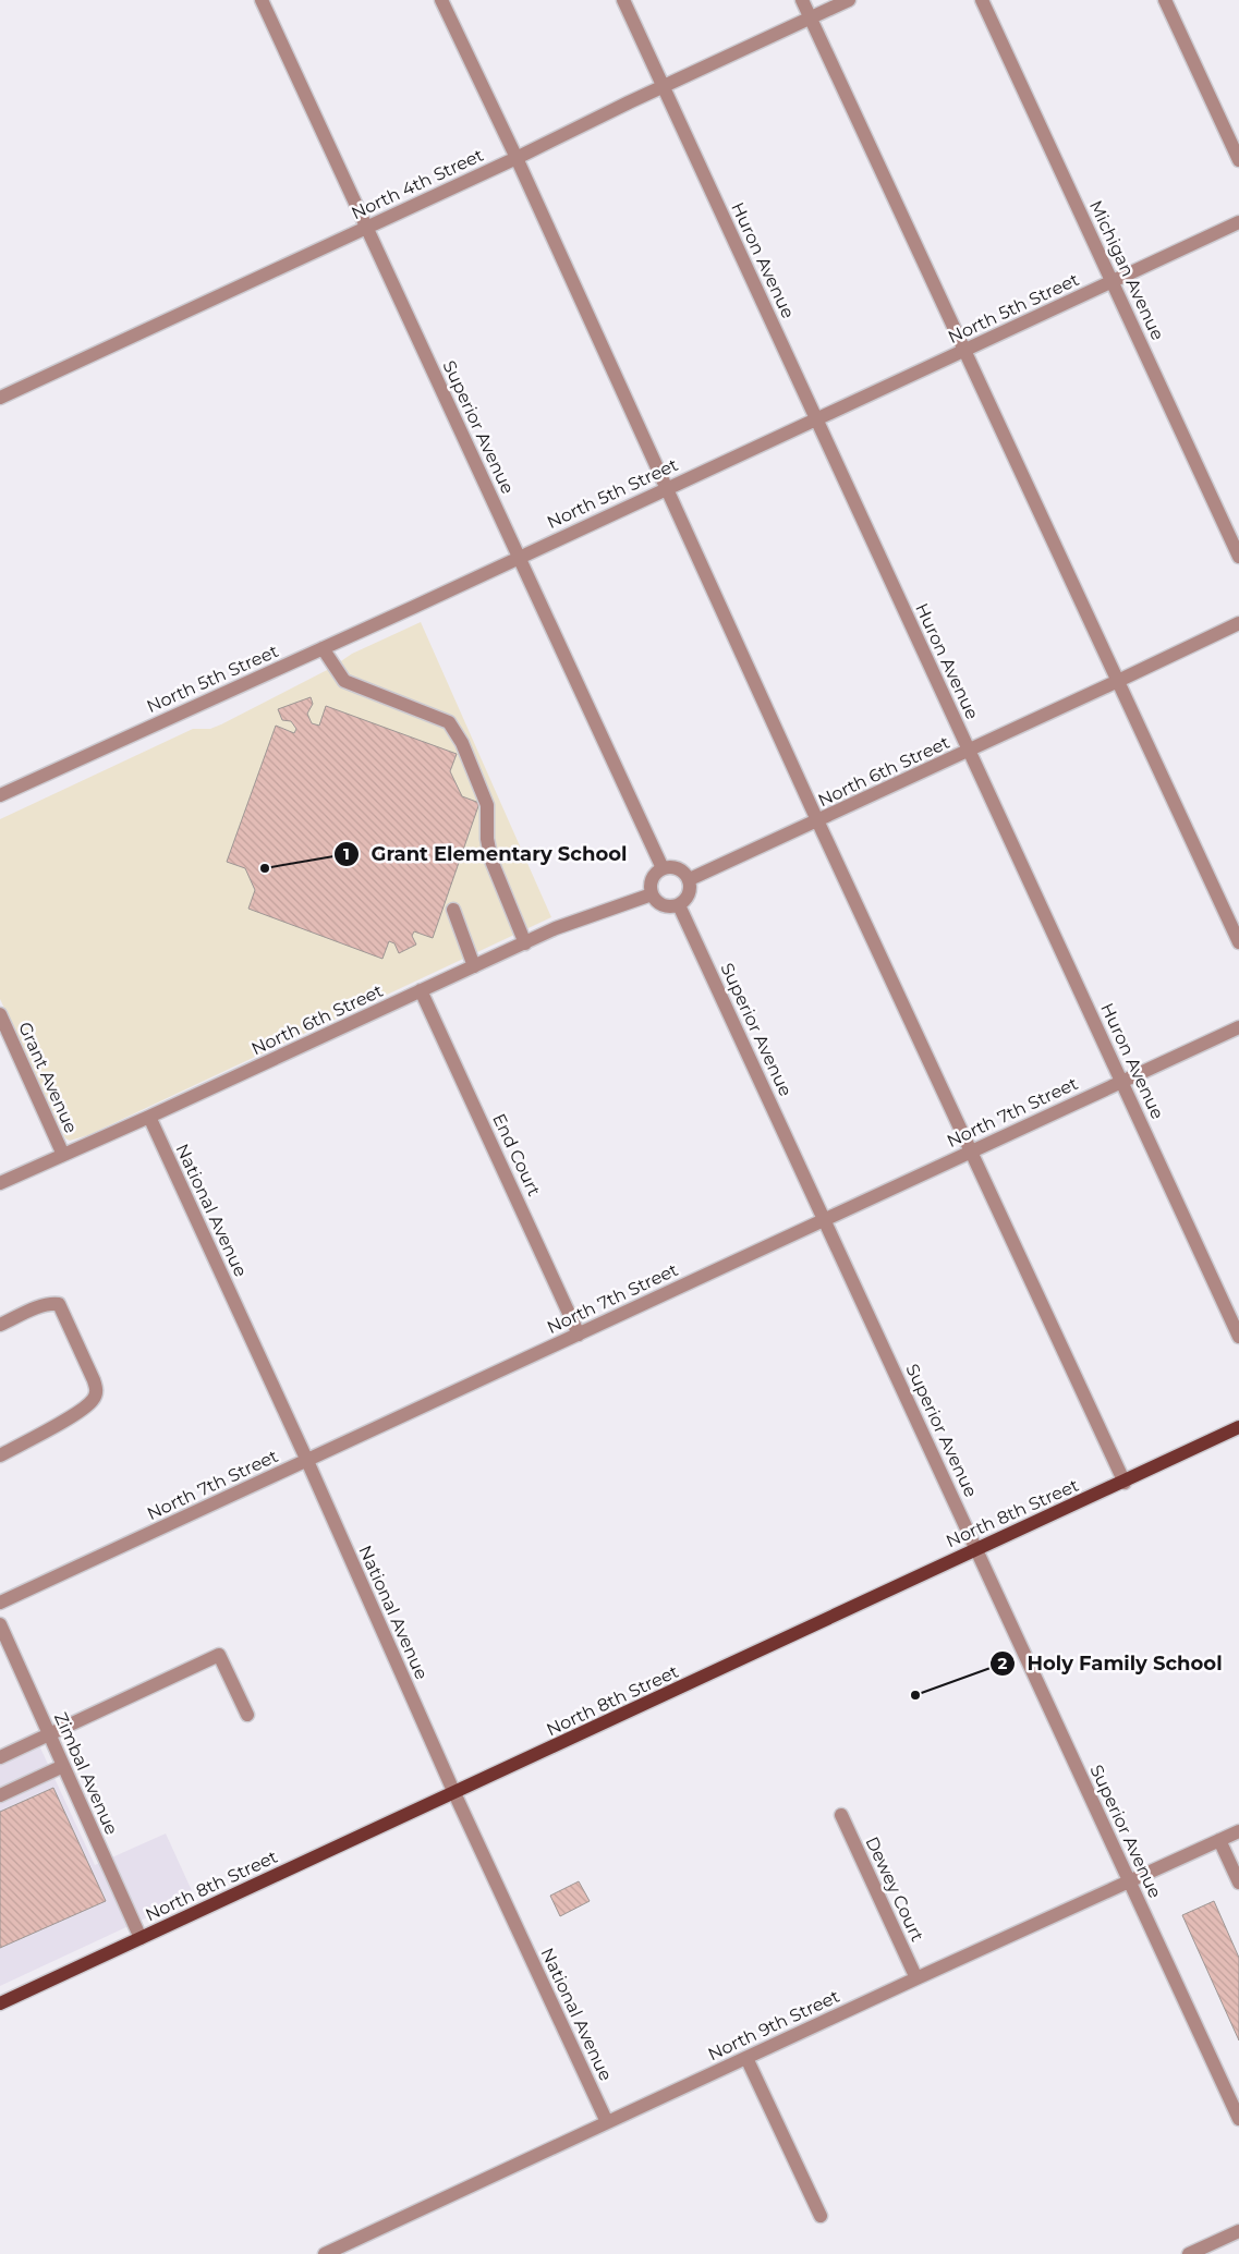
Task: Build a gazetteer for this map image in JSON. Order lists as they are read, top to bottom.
{
  "streets": {
    "main road": ["North 8th Street"],
    "street": [
      "North 4th Street",
      "Huron Avenue",
      "Michigan Avenue",
      "North 5th Street",
      "Superior Avenue",
      "North 6th Street",
      "Grant Avenue",
      "North 7th Street",
      "End Court",
      "National Avenue",
      "Zimbal Avenue",
      "Dewey Court",
      "North 9th Street"
    ]
  },
  "crossings": [
    ["North 4th Street", "Huron Avenue"],
    ["North 4th Street", "Superior Avenue"],
    ["Huron Avenue", "North 5th Street"],
    ["Huron Avenue", "North 6th Street"],
    ["Huron Avenue", "North 7th Street"],
    ["Michigan Avenue", "North 5th Street"],
    ["North 5th Street", "Superior Avenue"],
    ["Superior Avenue", "North 6th Street"],
    ["Superior Avenue", "North 7th Street"],
    ["Superior Avenue", "North 8th Street"],
    ["Superior Avenue", "North 9th Street"],
    ["North 6th Street", "Grant Avenue"],
    ["North 6th Street", "End Court"],
    ["North 6th Street", "National Avenue"],
    ["North 7th Street", "End Court"],
    ["North 7th Street", "National Avenue"],
    ["National Avenue", "North 8th Street"],
    ["National Avenue", "North 9th Street"],
    ["North 8th Street", "Zimbal Avenue"],
    ["Dewey Court", "North 9th Street"]
  ],
  "places": ["Grant Elementary School", "Holy Family School"]
}
